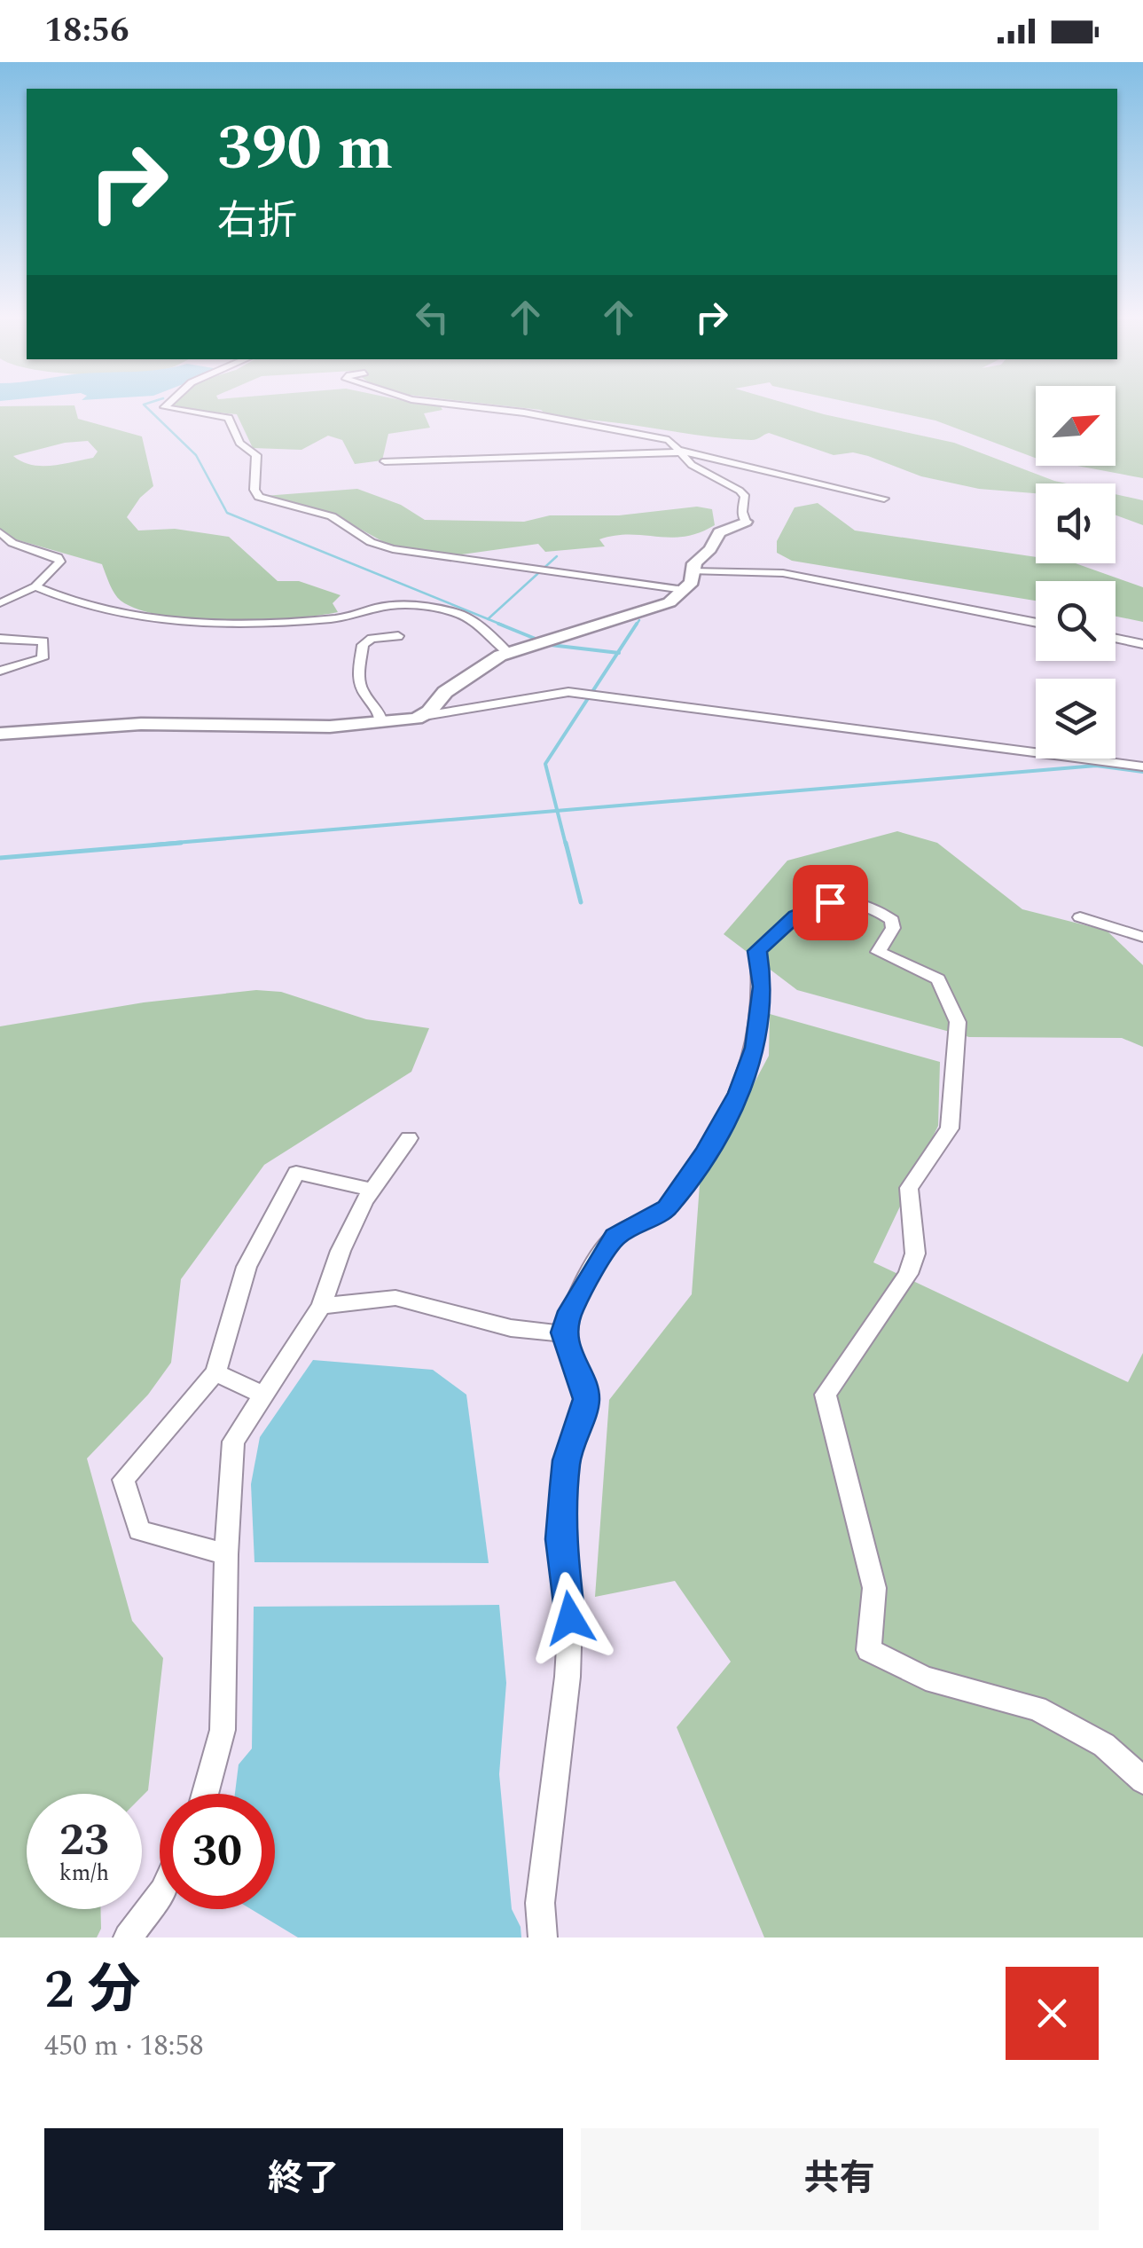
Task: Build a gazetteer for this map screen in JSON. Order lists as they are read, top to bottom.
{
  "north": "top right",
  "page": {
    "status": "18:56",
    "turn": ["390 m", "右折"],
    "speed": "23 km/h",
    "limit": "30",
    "heading": ["2 分", "450 m · 18:58"],
    "buttons": ["終了", "共有"]
  }
}
